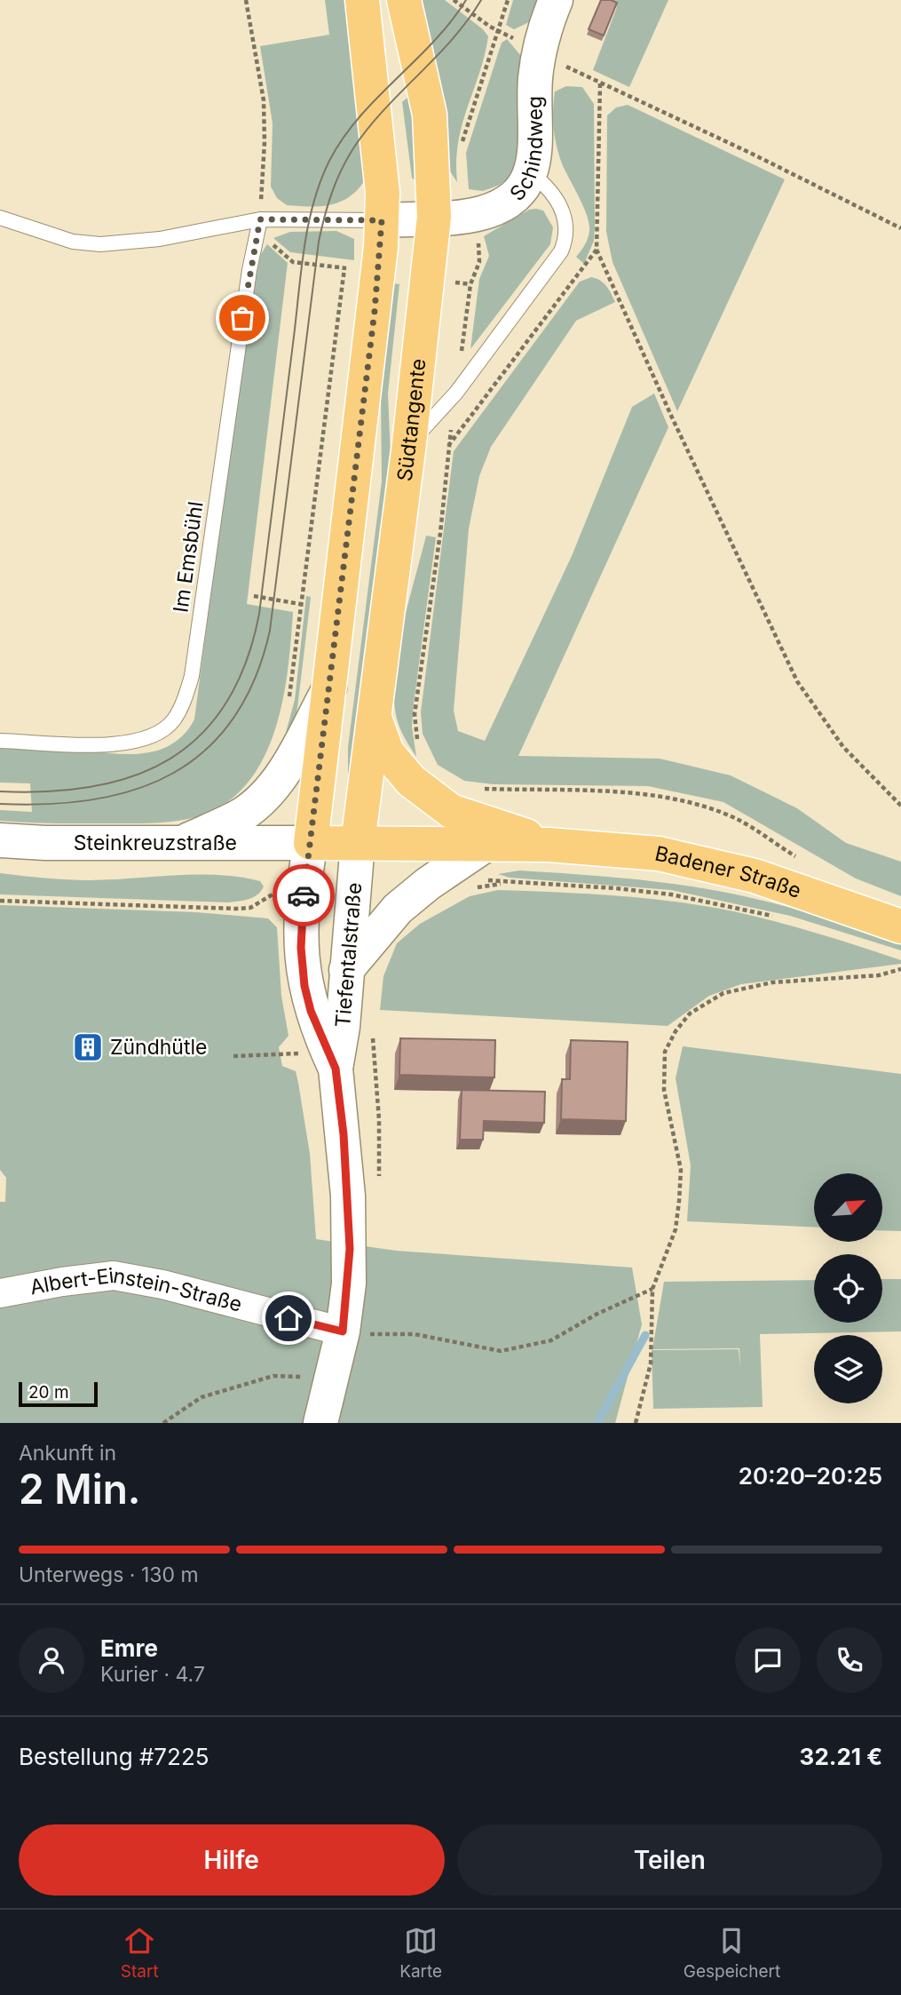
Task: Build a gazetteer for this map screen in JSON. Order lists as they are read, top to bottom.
{
  "streets": {
    "main road": ["Südtangente", "Badener Straße"],
    "street": [
      "Schindweg",
      "Steinkreuzstraße",
      "Tiefentalstraße",
      "Albert-Einstein-Straße"
    ],
    "lane": ["Im Emsbühl"]
  },
  "crossings": [
    ["Schindweg", "Südtangente"],
    ["Südtangente", "Badener Straße"],
    ["Südtangente", "Tiefentalstraße"],
    ["Steinkreuzstraße", "Badener Straße"],
    ["Steinkreuzstraße", "Tiefentalstraße"],
    ["Badener Straße", "Tiefentalstraße"],
    ["Tiefentalstraße", "Albert-Einstein-Straße"]
  ],
  "places": {
    "building": ["Zündhütle"]
  },
  "scale_bar": "20 m",
  "north": "top right",
  "page": {
    "scale": "20 m",
    "heading": ["2 Min.", "Ankunft in", "20:20–20:25"],
    "panel": [
      "Emre",
      "Kurier · 4.7",
      "Bestellung #7225",
      "32.21 €"
    ],
    "bar": "Unterwegs · 130 m",
    "buttons": ["Hilfe", "Teilen"],
    "tabs": ["Start", "Karte", "Gespeichert"]
  }
}
